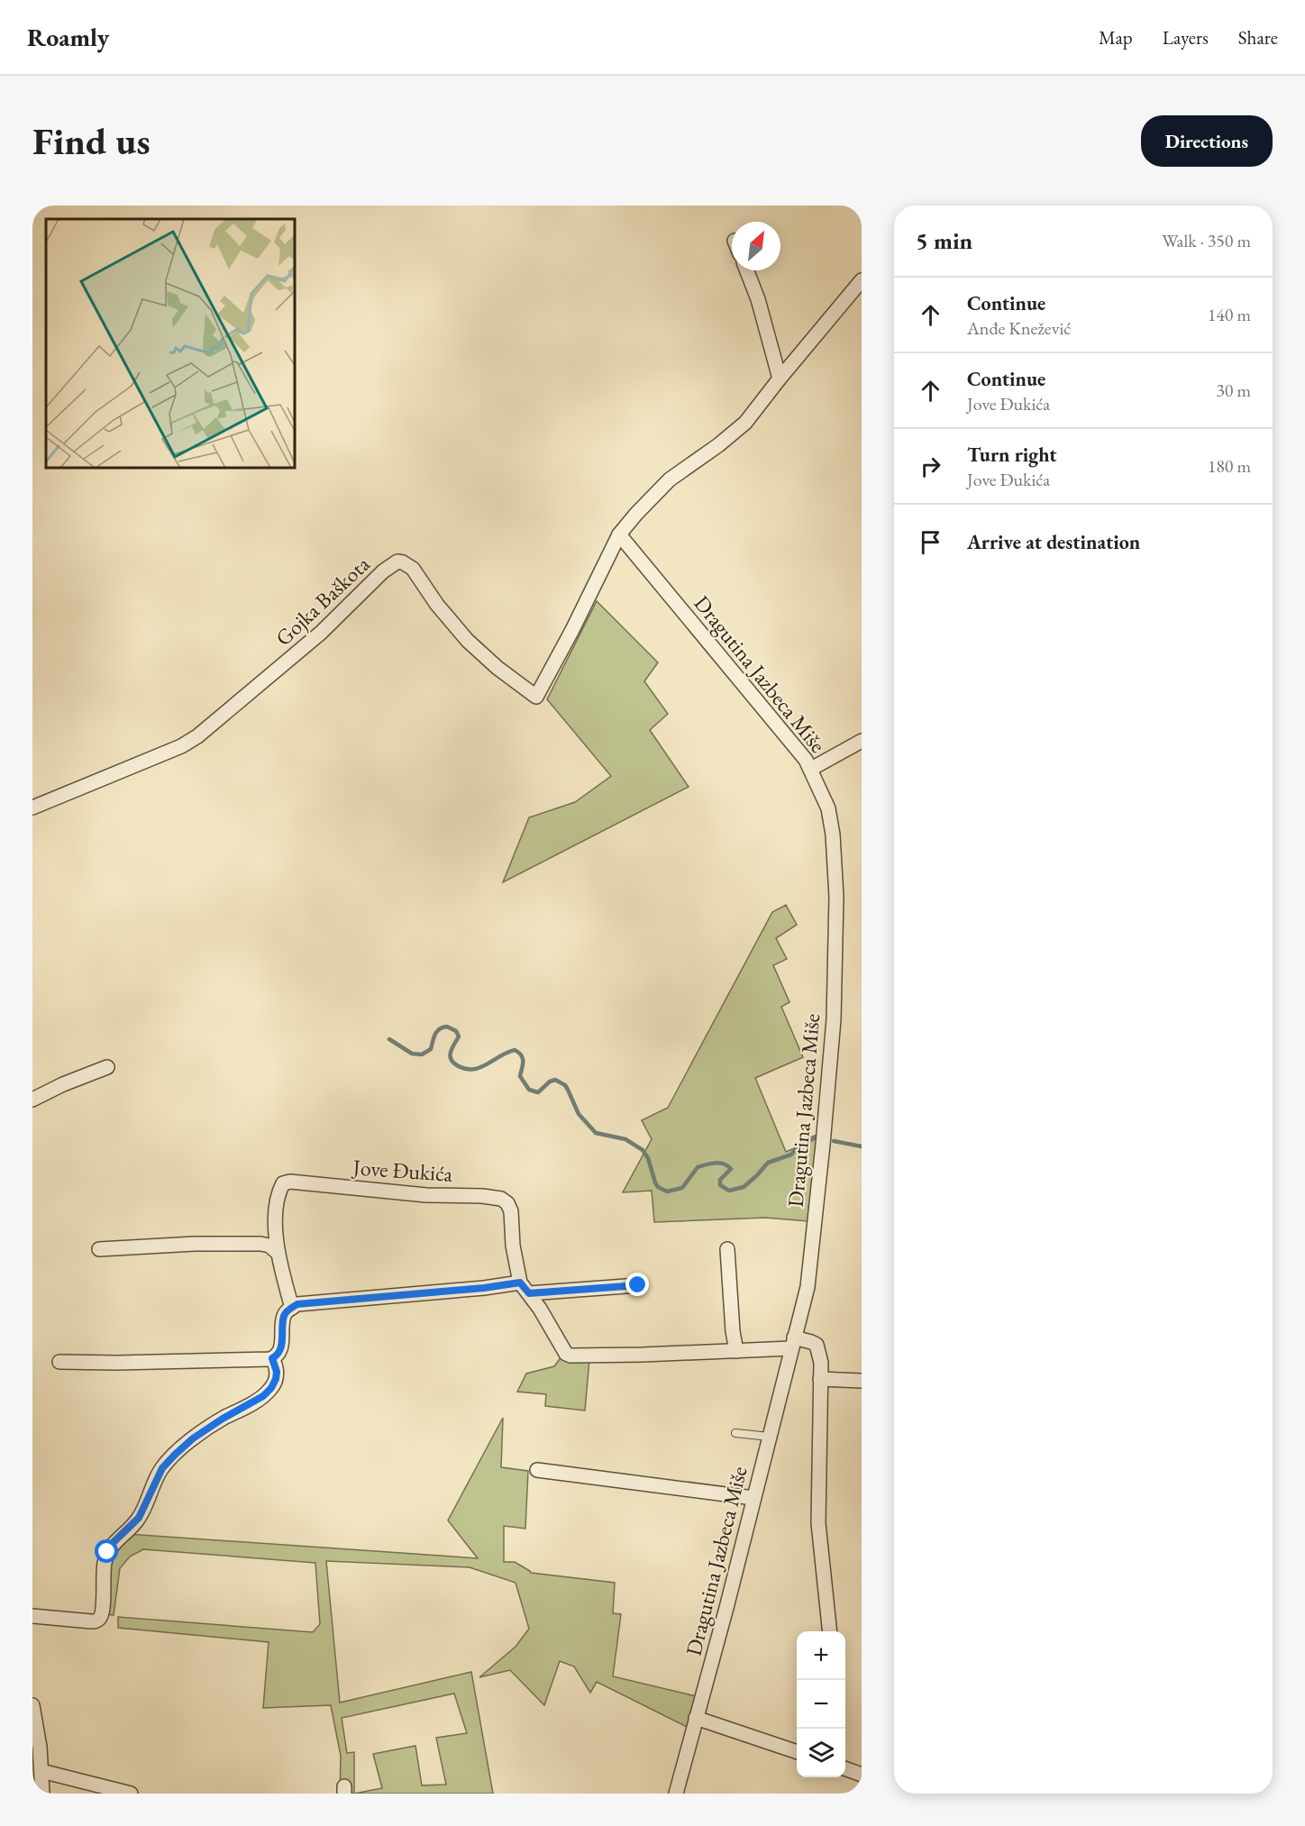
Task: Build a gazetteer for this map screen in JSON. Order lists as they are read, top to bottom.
{
  "streets": {
    "street": ["Gojka Baškota", "Dragutina Jazbeca Miše", "Jove Đukića"]
  },
  "crossings": [
    ["Gojka Baškota", "Dragutina Jazbeca Miše"],
    ["Dragutina Jazbeca Miše", "Jove Đukića"]
  ],
  "north": "top right",
  "page": {
    "header": "Roamly",
    "nav": ["Map", "Layers", "Share"],
    "buttons": "Directions",
    "title": "Find us",
    "heading": ["5 min", "Walk · 350 m"],
    "list": [
      ["Continue", "Anđe Knežević", "140 m"],
      ["Continue", "Jove Đukića", "30 m"],
      ["Turn right", "Jove Đukića", "180 m"],
      "Arrive at destination"
    ],
    "map_buttons": ["+", "−"]
  }
}
